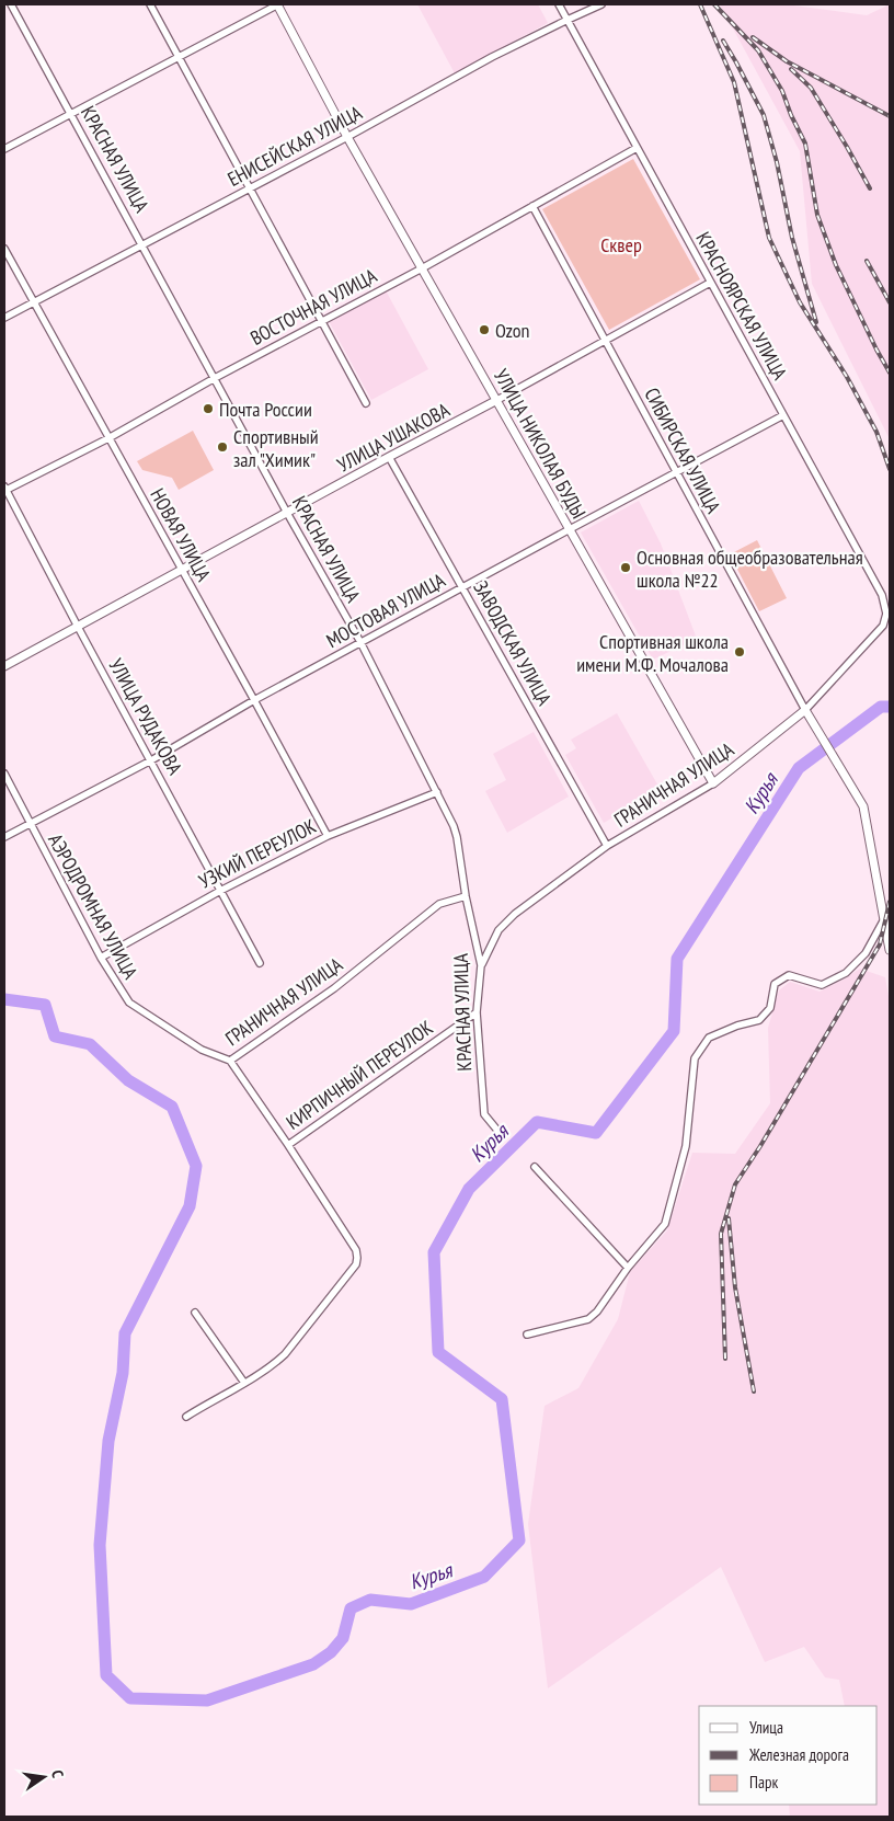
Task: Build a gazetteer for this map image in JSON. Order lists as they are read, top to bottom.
{
  "streets": {
    "street": [
      "ЕНИСЕЙСКАЯ УЛИЦА",
      "КРАСНАЯ УЛИЦА",
      "КРАСНОЯРСКАЯ УЛИЦА",
      "ВОСТОЧНАЯ УЛИЦА",
      "УЛИЦА УШАКОВА",
      "УЛИЦА НИКОЛАЯ БУДЫ",
      "СИБИРСКАЯ УЛИЦА",
      "НОВАЯ УЛИЦА",
      "МОСТОВАЯ УЛИЦА",
      "ЗАВОДСКАЯ УЛИЦА",
      "УЛИЦА РУДАКОВА",
      "ГРАНИЧНАЯ УЛИЦА",
      "УЗКИЙ ПЕРЕУЛОК",
      "АЭРОДРОМНАЯ УЛИЦА",
      "КИРПИЧНЫЙ ПЕРЕУЛОК"
    ]
  },
  "crossings": [
    ["ЕНИСЕЙСКАЯ УЛИЦА", "КРАСНАЯ УЛИЦА"],
    ["ЕНИСЕЙСКАЯ УЛИЦА", "КРАСНОЯРСКАЯ УЛИЦА"],
    ["ЕНИСЕЙСКАЯ УЛИЦА", "УЛИЦА НИКОЛАЯ БУДЫ"],
    ["ЕНИСЕЙСКАЯ УЛИЦА", "НОВАЯ УЛИЦА"],
    ["КРАСНАЯ УЛИЦА", "ВОСТОЧНАЯ УЛИЦА"],
    ["КРАСНАЯ УЛИЦА", "УЛИЦА УШАКОВА"],
    ["КРАСНАЯ УЛИЦА", "МОСТОВАЯ УЛИЦА"],
    ["КРАСНАЯ УЛИЦА", "ГРАНИЧНАЯ УЛИЦА"],
    ["КРАСНАЯ УЛИЦА", "УЗКИЙ ПЕРЕУЛОК"],
    ["КРАСНАЯ УЛИЦА", "КИРПИЧНЫЙ ПЕРЕУЛОК"],
    ["КРАСНОЯРСКАЯ УЛИЦА", "ВОСТОЧНАЯ УЛИЦА"],
    ["КРАСНОЯРСКАЯ УЛИЦА", "УЛИЦА УШАКОВА"],
    ["КРАСНОЯРСКАЯ УЛИЦА", "МОСТОВАЯ УЛИЦА"],
    ["КРАСНОЯРСКАЯ УЛИЦА", "ГРАНИЧНАЯ УЛИЦА"],
    ["ВОСТОЧНАЯ УЛИЦА", "УЛИЦА НИКОЛАЯ БУДЫ"],
    ["ВОСТОЧНАЯ УЛИЦА", "СИБИРСКАЯ УЛИЦА"],
    ["ВОСТОЧНАЯ УЛИЦА", "НОВАЯ УЛИЦА"],
    ["ВОСТОЧНАЯ УЛИЦА", "УЛИЦА РУДАКОВА"],
    ["УЛИЦА УШАКОВА", "УЛИЦА НИКОЛАЯ БУДЫ"],
    ["УЛИЦА УШАКОВА", "СИБИРСКАЯ УЛИЦА"],
    ["УЛИЦА УШАКОВА", "НОВАЯ УЛИЦА"],
    ["УЛИЦА УШАКОВА", "ЗАВОДСКАЯ УЛИЦА"],
    ["УЛИЦА УШАКОВА", "УЛИЦА РУДАКОВА"],
    ["УЛИЦА НИКОЛАЯ БУДЫ", "МОСТОВАЯ УЛИЦА"],
    ["УЛИЦА НИКОЛАЯ БУДЫ", "ГРАНИЧНАЯ УЛИЦА"],
    ["СИБИРСКАЯ УЛИЦА", "МОСТОВАЯ УЛИЦА"],
    ["СИБИРСКАЯ УЛИЦА", "ГРАНИЧНАЯ УЛИЦА"],
    ["НОВАЯ УЛИЦА", "МОСТОВАЯ УЛИЦА"],
    ["НОВАЯ УЛИЦА", "УЗКИЙ ПЕРЕУЛОК"],
    ["МОСТОВАЯ УЛИЦА", "ЗАВОДСКАЯ УЛИЦА"],
    ["МОСТОВАЯ УЛИЦА", "УЛИЦА РУДАКОВА"],
    ["МОСТОВАЯ УЛИЦА", "АЭРОДРОМНАЯ УЛИЦА"],
    ["ЗАВОДСКАЯ УЛИЦА", "ГРАНИЧНАЯ УЛИЦА"],
    ["УЛИЦА РУДАКОВА", "УЗКИЙ ПЕРЕУЛОК"],
    ["ГРАНИЧНАЯ УЛИЦА", "АЭРОДРОМНАЯ УЛИЦА"],
    ["УЗКИЙ ПЕРЕУЛОК", "АЭРОДРОМНАЯ УЛИЦА"]
  ],
  "water": ["Курья"],
  "parks": ["Сквер"],
  "places": [
    "Ozon",
    "Почта России",
    "Спортивный зал \"Химик\"",
    "Основная общеобразовательная школа №22",
    "Спортивная школа имени М.Ф. Мочалова"
  ],
  "legend": ["Улица", "Железная дорога", "Парк"],
  "north": "right"
}
